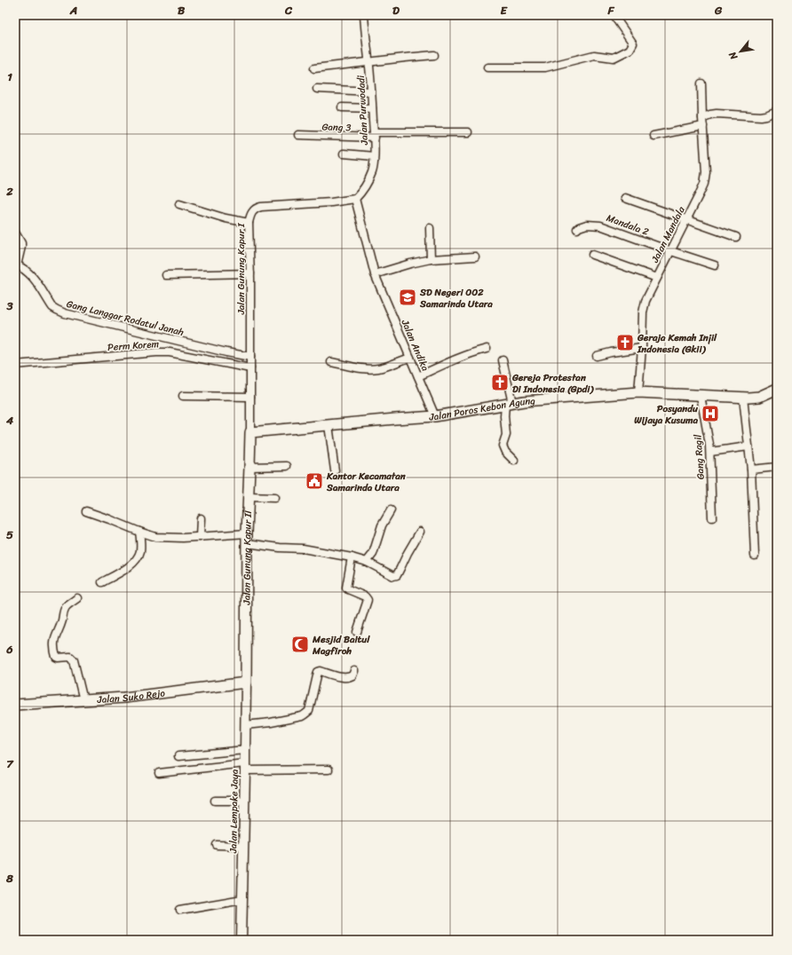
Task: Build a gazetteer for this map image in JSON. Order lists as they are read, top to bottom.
{
  "streets": {
    "main road": ["Jalan Poros Kebon Agung", "Jalan Gunung Kapur II", "Jalan Suko Rejo"],
    "street": [
      "Jalan Purwodadi",
      "Gang 3",
      "Mandala 2",
      "Jalan Mandala",
      "Jalan Gunung Kapur I",
      "Gang Langgar Rodatul Janah",
      "Perm Korem",
      "Jalan Andika",
      "Gang Ragil",
      "Jalan Lempake Jaya"
    ]
  },
  "crossings": [
    ["Jalan Purwodadi", "Gang 3"],
    ["Jalan Purwodadi", "Jalan Gunung Kapur I"],
    ["Jalan Purwodadi", "Jalan Andika"],
    ["Mandala 2", "Jalan Mandala"],
    ["Jalan Mandala", "Jalan Poros Kebon Agung"],
    ["Jalan Gunung Kapur I", "Gang Langgar Rodatul Janah"],
    ["Jalan Gunung Kapur I", "Perm Korem"],
    ["Jalan Gunung Kapur I", "Jalan Andika"],
    ["Jalan Gunung Kapur I", "Jalan Poros Kebon Agung"],
    ["Jalan Gunung Kapur I", "Jalan Gunung Kapur II"],
    ["Jalan Andika", "Jalan Poros Kebon Agung"],
    ["Jalan Poros Kebon Agung", "Gang Ragil"],
    ["Jalan Poros Kebon Agung", "Jalan Gunung Kapur II"],
    ["Jalan Gunung Kapur II", "Jalan Suko Rejo"],
    ["Jalan Gunung Kapur II", "Jalan Lempake Jaya"],
    ["Jalan Suko Rejo", "Jalan Lempake Jaya"]
  ],
  "places": {
    "school or university": ["SD Negeri 002 Samarinda Utara"],
    "church": ["Geraja Kemah Injil Indonesia (Gkii)", "Gereja Protestan Di Indonesia (Gpdi)"],
    "hospital": ["Posyandu Wijaya Kusuma"],
    "public building": ["Kantor Kecamatan Samarinda Utara"],
    "mosque": ["Mesjid Baitul Magfiroh"]
  },
  "north": "bottom left",
  "grid": {
    "columns": [
      "A",
      "B",
      "C",
      "D",
      "E",
      "F",
      "G"
    ],
    "rows": [
      "1",
      "2",
      "3",
      "4",
      "5",
      "6",
      "7",
      "8"
    ]
  }
}
